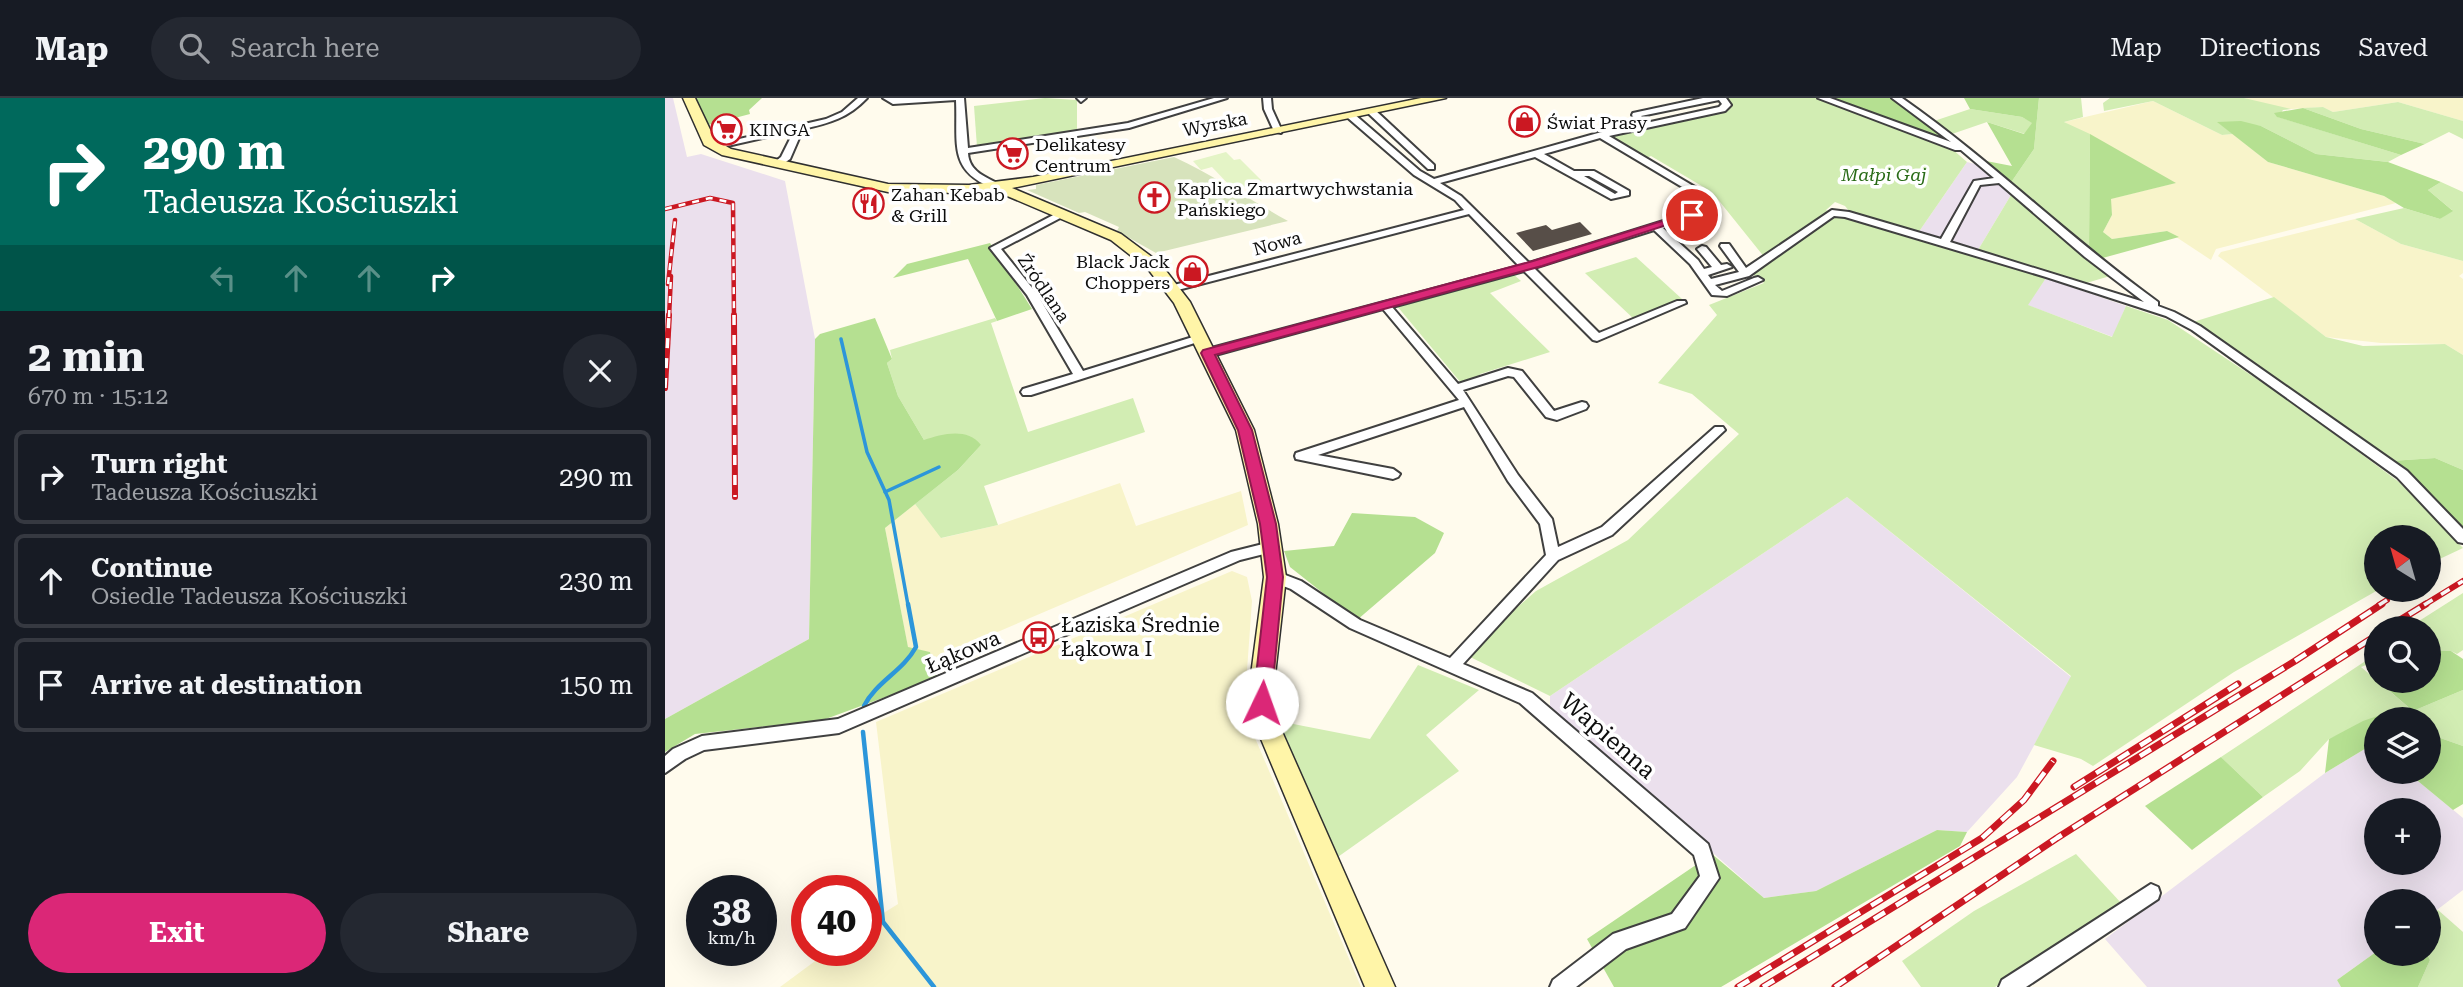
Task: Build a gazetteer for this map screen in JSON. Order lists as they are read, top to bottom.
{
  "streets": {
    "street": [
      "Wyrska",
      "Nowa",
      "Źródlana",
      "Łąkowa",
      "Wapienna"
    ]
  },
  "parks": ["Małpi Gaj"],
  "places": {
    "shop": ["Świat Prasy", "Black Jack Choppers"],
    "supermarket": ["KINGA", "Delikatesy Centrum"],
    "church": ["Kaplica Zmartwychwstania Pańskiego"],
    "restaurant": ["Zahan Kebab & Grill"],
    "bus stop": ["Łaziska Średnie Łąkowa I"]
  },
  "north": "top left",
  "page": {
    "header": "Map",
    "search": "Search here",
    "nav": ["Map", "Directions", "Saved"],
    "turn": ["290 m", "Tadeusza Kościuszki"],
    "heading": ["2 min", "670 m · 15:12"],
    "list": [
      {
        "name": "Turn right",
        "note": "Tadeusza Kościuszki",
        "value": "290 m"
      },
      {
        "name": "Continue",
        "note": "Osiedle Tadeusza Kościuszki",
        "value": "230 m"
      },
      {
        "name": "Arrive at destination",
        "value": "150 m"
      }
    ],
    "map_buttons": ["+", "−"],
    "speed": "38 km/h",
    "limit": "40",
    "buttons": ["Exit", "Share"]
  }
}
